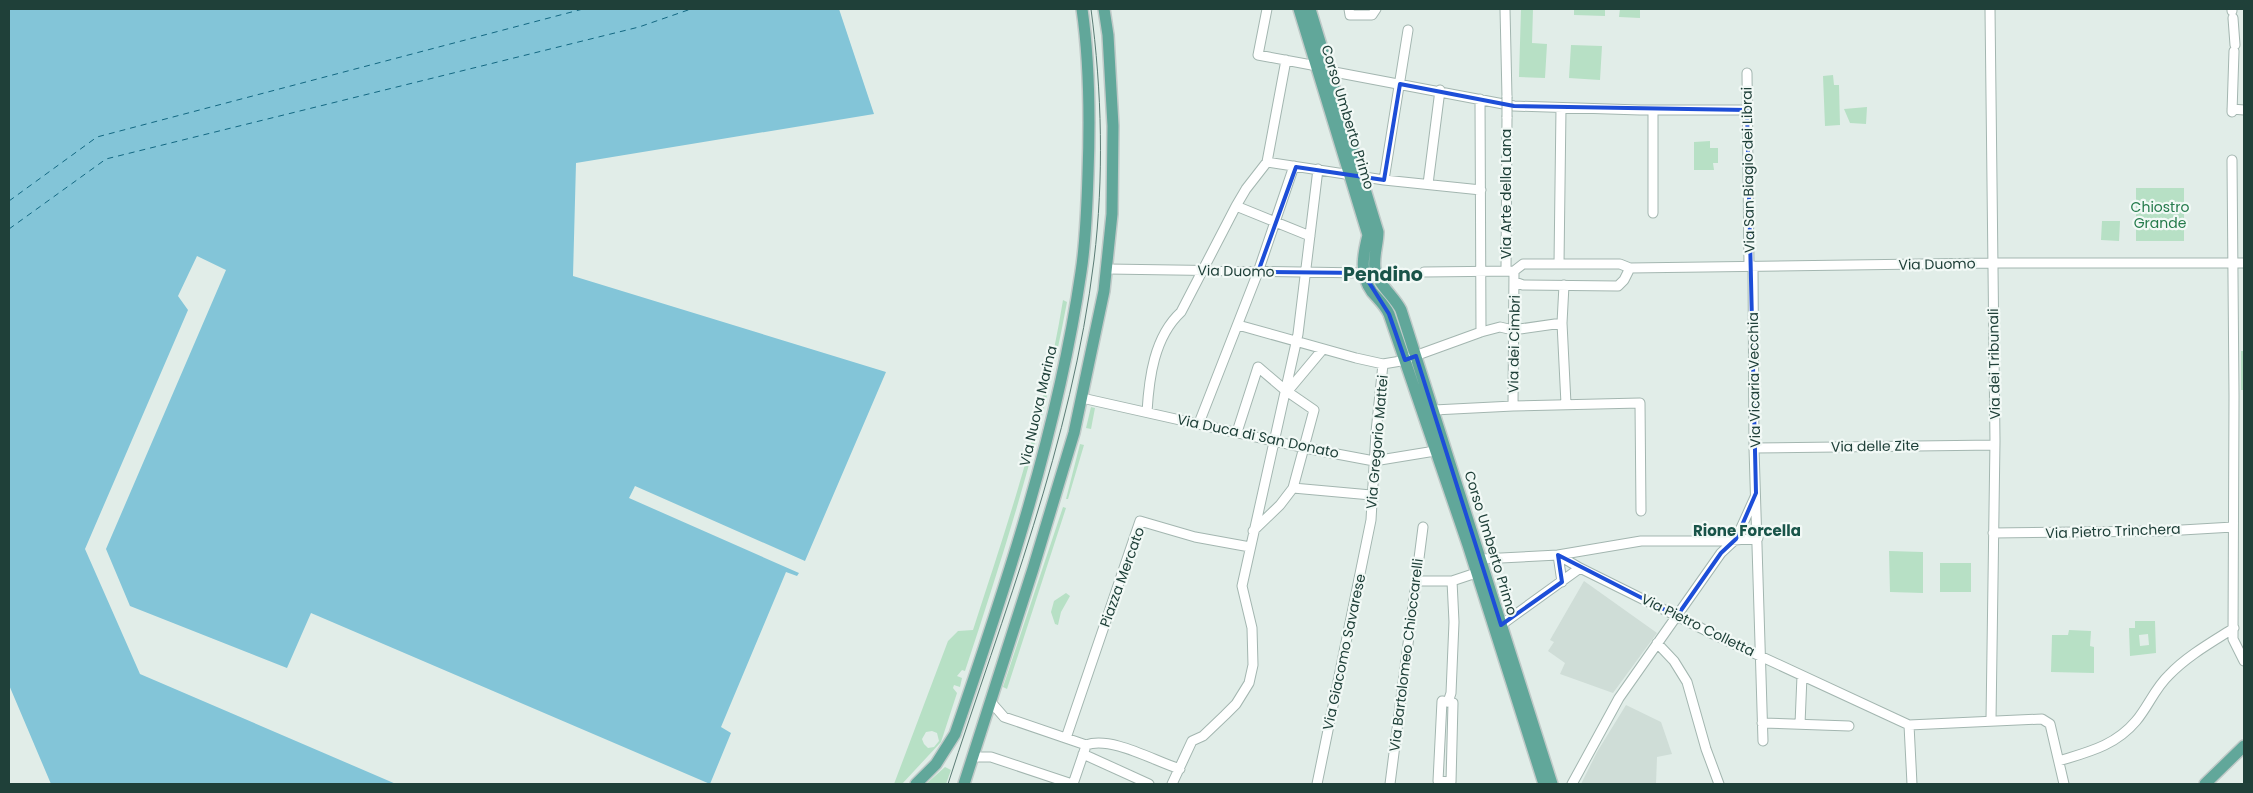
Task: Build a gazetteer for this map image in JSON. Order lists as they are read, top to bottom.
{
  "streets": {
    "main road": ["Corso Umberto Primo", "Via Nuova Marina"],
    "street": [
      "Via San Biagio dei Librai",
      "Via Arte della Lana",
      "Via Duomo",
      "Via dei Cimbri",
      "Via dei Tribunali",
      "Via Vicaria Vecchia",
      "Via Duca di San Donato",
      "Via Gregorio Mattei",
      "Via delle Zite",
      "Via Pietro Trinchera",
      "Piazza Mercato",
      "Via Pietro Colletta",
      "Via Giacomo Savarese",
      "Via Bartolomeo Chioccarelli"
    ]
  },
  "crossings": [
    ["Corso Umberto Primo", "Via Duomo"],
    ["Corso Umberto Primo", "Via Duca di San Donato"],
    ["Via San Biagio dei Librai", "Via Duomo"],
    ["Via San Biagio dei Librai", "Via Vicaria Vecchia"],
    ["Via Arte della Lana", "Via Duomo"],
    ["Via Duomo", "Via dei Tribunali"],
    ["Via Duomo", "Via Vicaria Vecchia"],
    ["Via dei Tribunali", "Via delle Zite"],
    ["Via dei Tribunali", "Via Pietro Trinchera"],
    ["Via Vicaria Vecchia", "Via delle Zite"],
    ["Via Vicaria Vecchia", "Via Pietro Colletta"],
    ["Via Duca di San Donato", "Via Gregorio Mattei"],
    ["Via Gregorio Mattei", "Via Giacomo Savarese"]
  ],
  "districts": ["Pendino", "Rione Forcella"],
  "parks": ["Chiostro Grande"]
}
